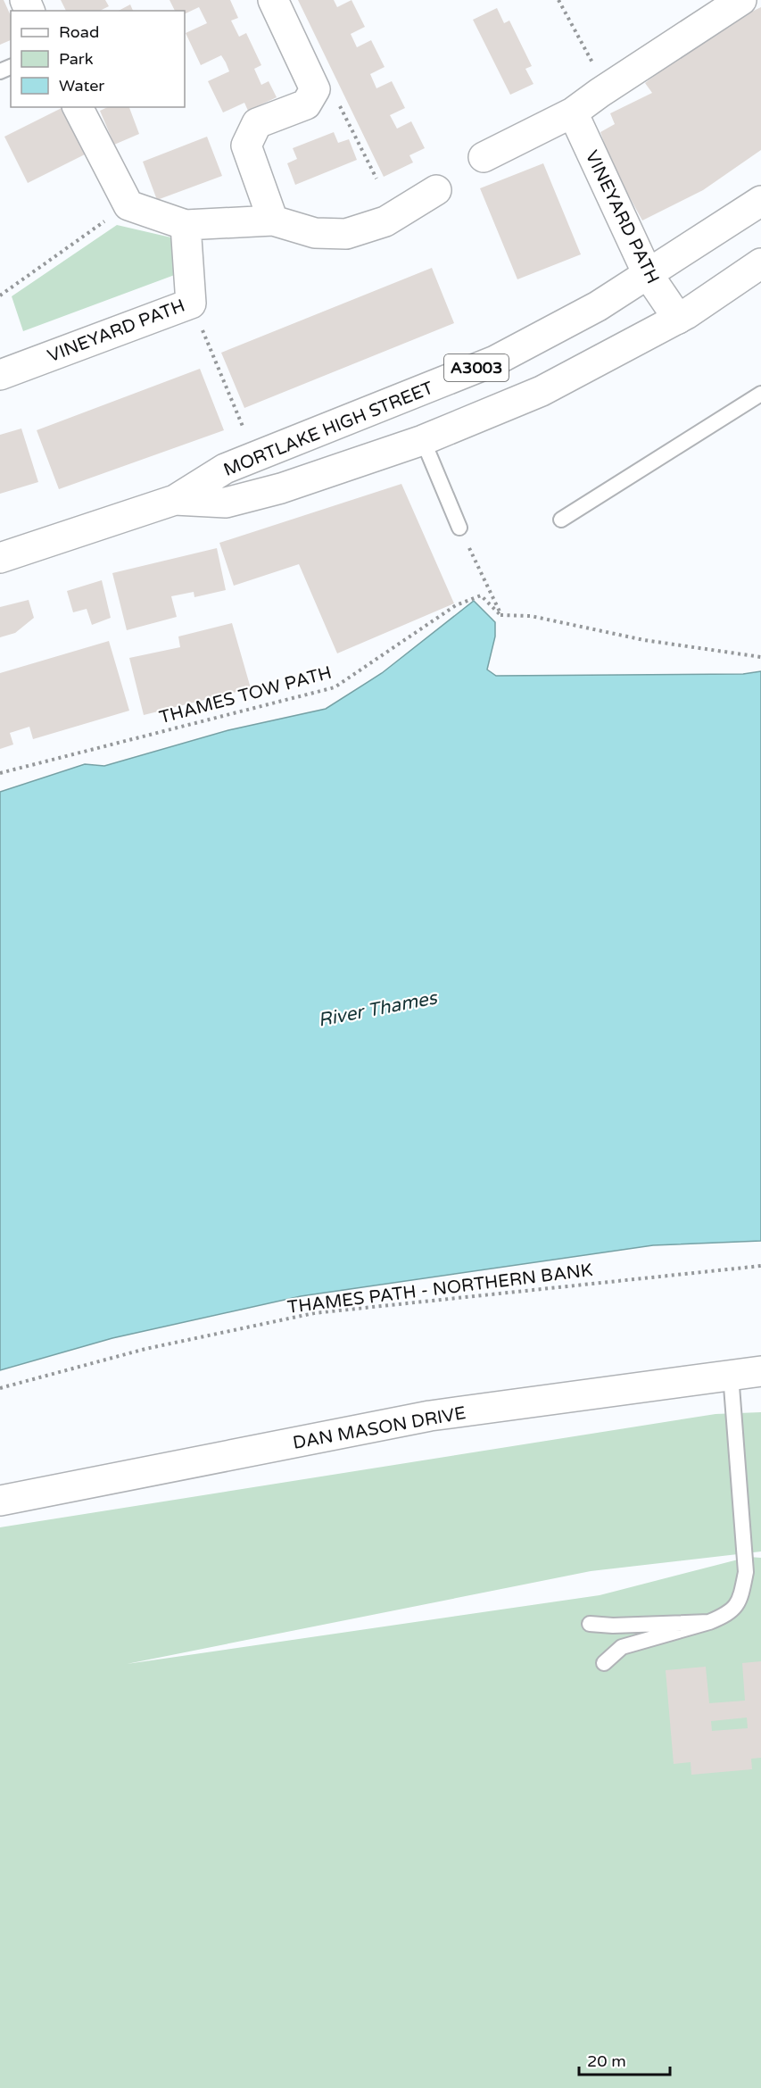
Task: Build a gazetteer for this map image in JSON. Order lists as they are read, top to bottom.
{
  "streets": {
    "street": [
      "VINEYARD PATH",
      "A3003",
      "MORTLAKE HIGH STREET",
      "DAN MASON DRIVE"
    ],
    "path": ["THAMES TOW PATH", "THAMES PATH - NORTHERN BANK"]
  },
  "crossings": [
    ["VINEYARD PATH", "MORTLAKE HIGH STREET"]
  ],
  "water": ["River Thames"],
  "legend": ["Road", "Park", "Water"],
  "scale_bar": "20 m"
}
